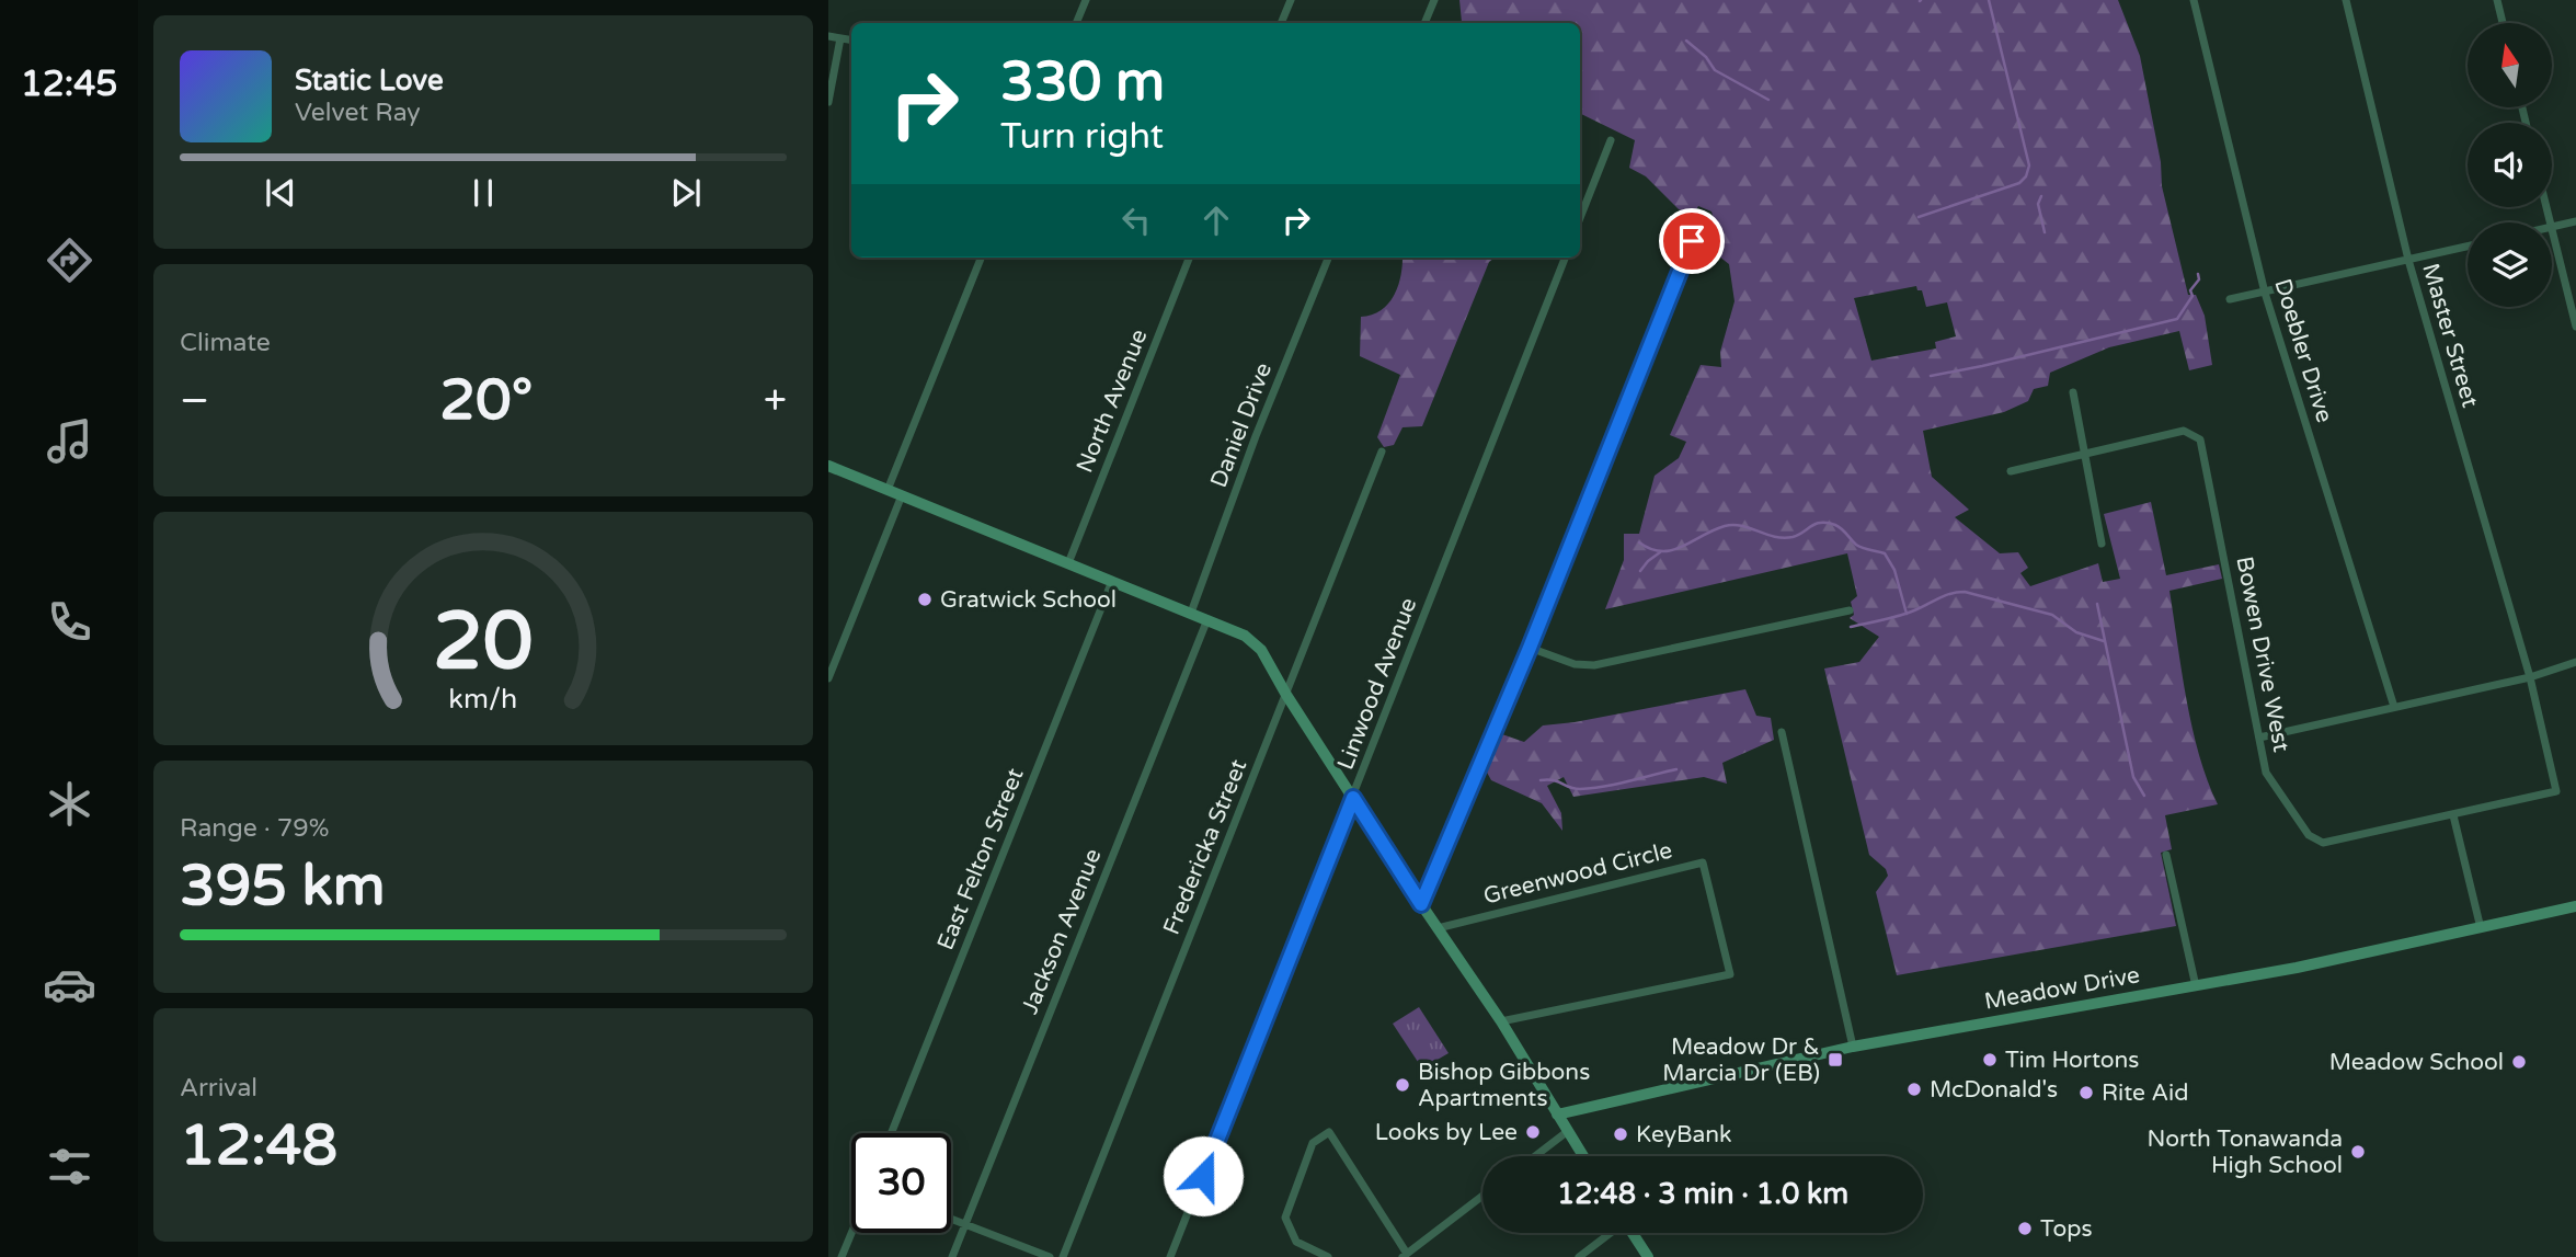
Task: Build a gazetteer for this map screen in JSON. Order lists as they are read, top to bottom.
{
  "streets": {
    "street": [
      "Master Street",
      "Doebler Drive",
      "North Avenue",
      "Daniel Drive",
      "Bowen Drive West",
      "Linwood Avenue",
      "Fredericka Street",
      "East Felton Street",
      "Greenwood Circle",
      "Jackson Avenue",
      "Meadow Drive"
    ]
  },
  "crossings": [
    ["Master Street", "Bowen Drive West"]
  ],
  "places": {
    "other": [
      "Gratwick School",
      "Tim Hortons",
      "Meadow School",
      "Bishop Gibbons Apartments",
      "McDonald's",
      "Rite Aid",
      "Looks by Lee",
      "KeyBank",
      "North Tonawanda High School",
      "Tops"
    ],
    "transit": ["Meadow Dr & Marcia Dr (EB)"]
  },
  "north": "top",
  "page": {
    "tabs": "12:45",
    "turn": ["330 m", "Turn right"],
    "song": ["Static Love", "Velvet Ray"],
    "tile": [
      "Climate",
      ["Range · 79%", "395 km"],
      ["Arrival", "12:48"]
    ],
    "heat": ["−", "20°", "+"],
    "limit": "30",
    "trip": "12:48 · 3 min · 1.0 km",
    "gauge": ["20", "km/h"]
  }
}
